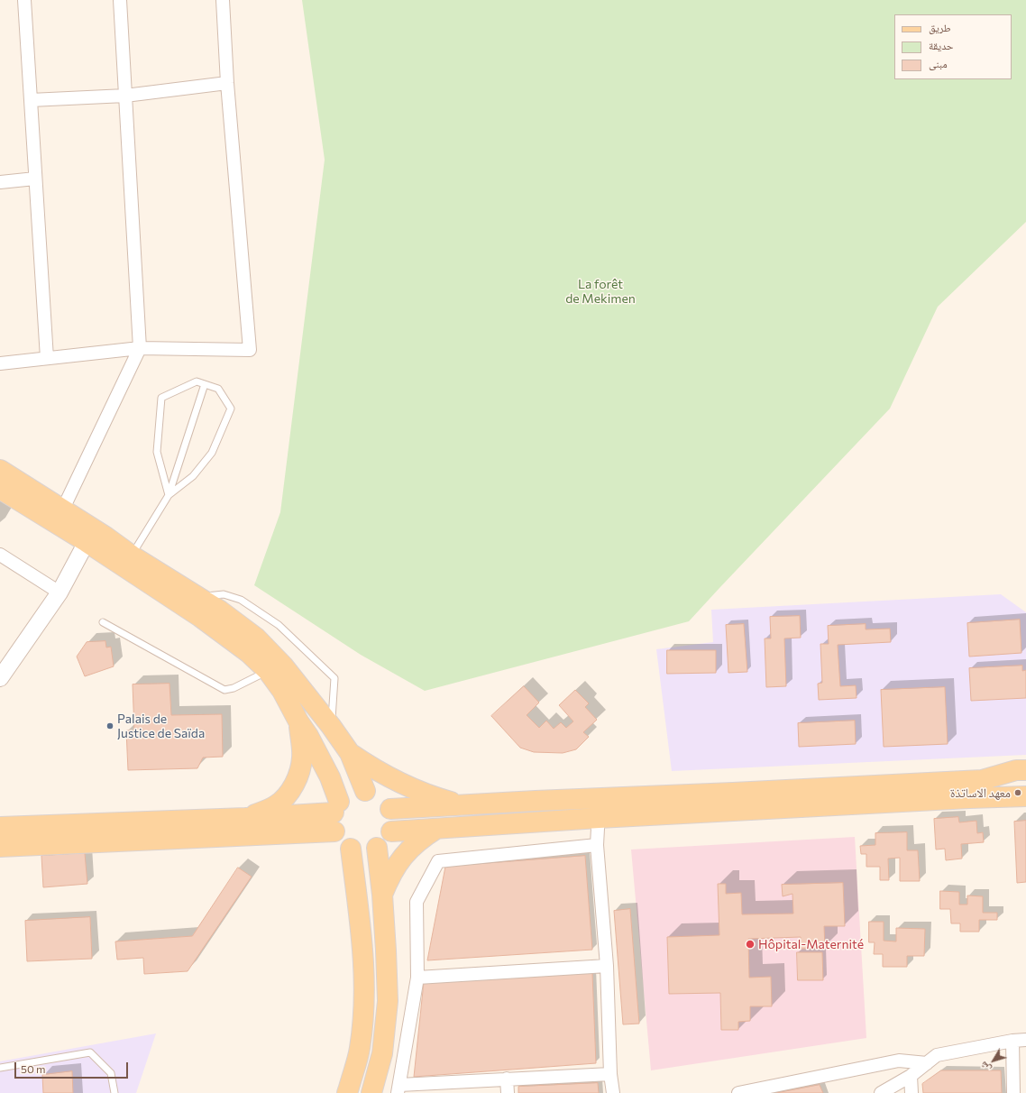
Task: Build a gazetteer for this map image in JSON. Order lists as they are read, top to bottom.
{
  "parks": ["La forêt de Mekimen"],
  "places": ["Palais de Justice de Saïda", "معهد الاساتذة", "Hôpital-Maternité"],
  "legend": ["طريق", "حديقة", "مبنى"],
  "scale_bar": "50 m",
  "north": "bottom left"
}
